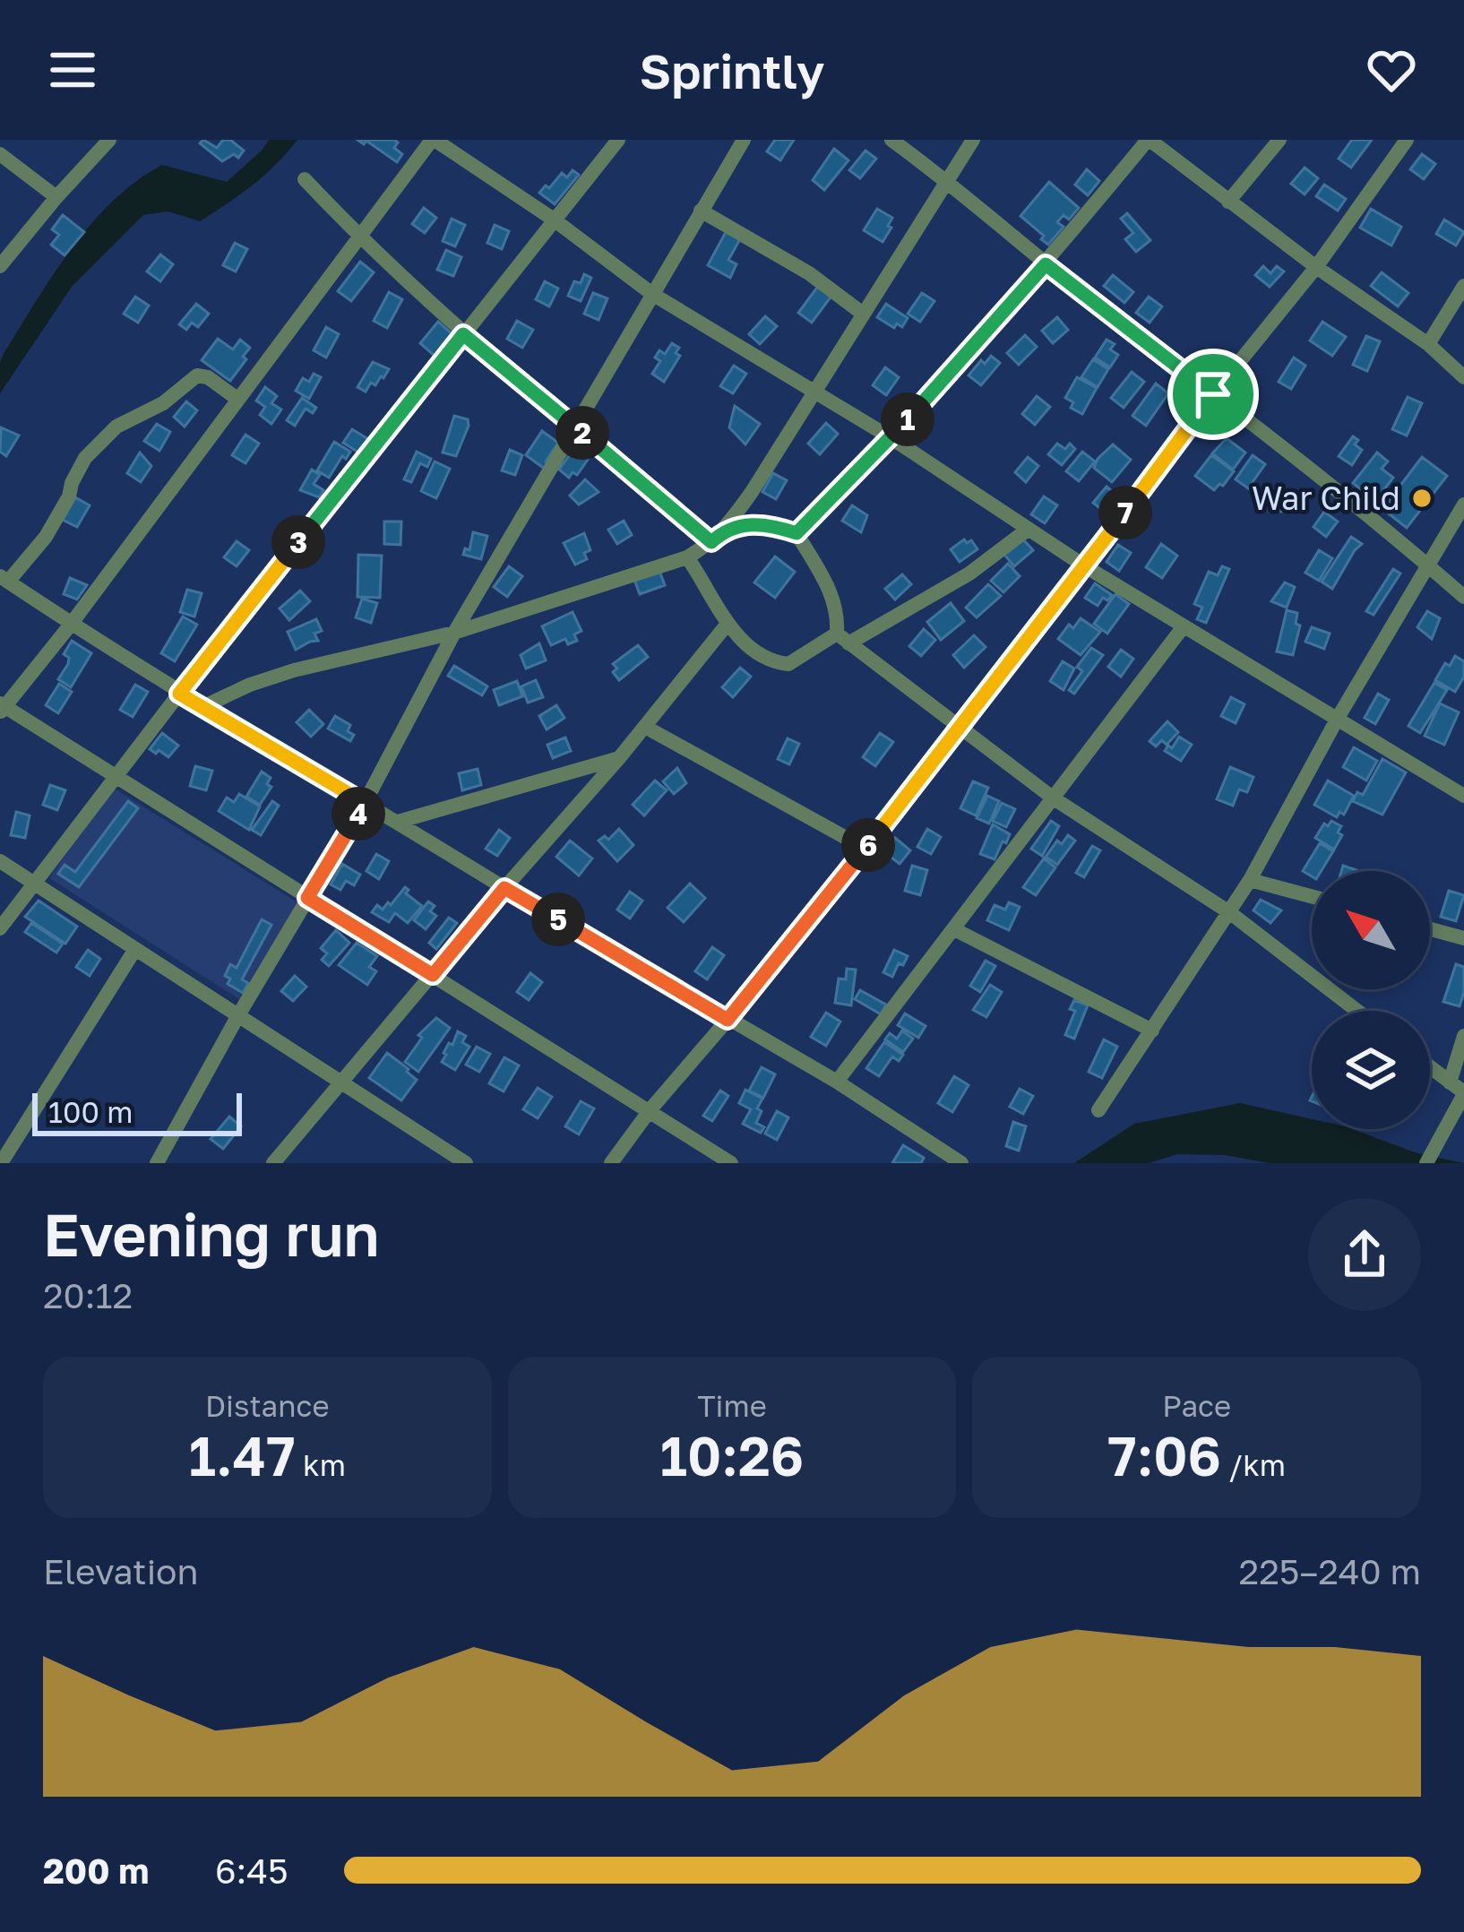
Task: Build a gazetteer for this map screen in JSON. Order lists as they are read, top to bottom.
{
  "places": ["War Child"],
  "scale_bar": "100 m",
  "north": "top left",
  "page": {
    "header": "Sprintly",
    "pins": [
      "1",
      "2",
      "7",
      "3",
      "4",
      "6",
      "5"
    ],
    "scale": "100 m",
    "heading": ["Evening run", "20:12"],
    "stats": [
      ["Distance", "1.47 km"],
      ["Time", "10:26"],
      ["Pace", "7:06 /km"]
    ],
    "chart": ["Elevation", "225–240 m"],
    "list": [
      {
        "name": "200 m",
        "note": "6:45"
      }
    ]
  }
}
